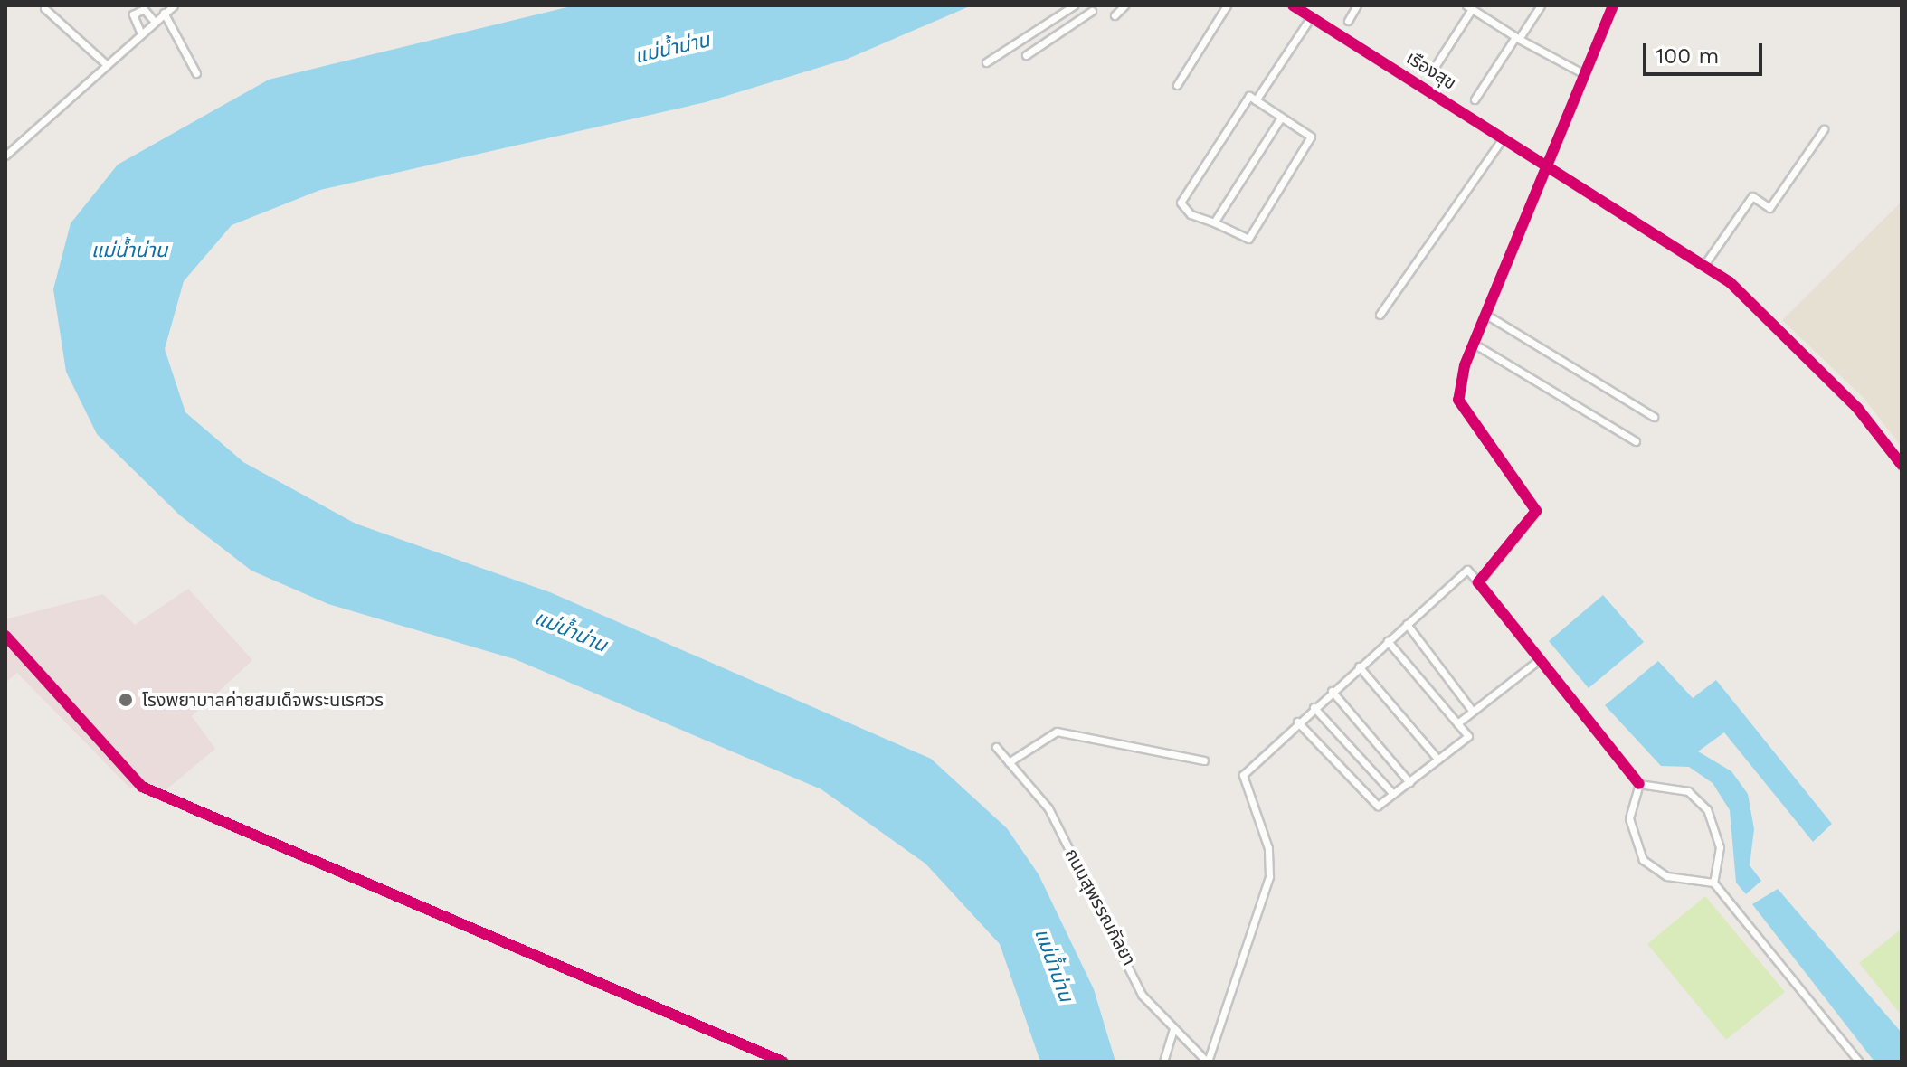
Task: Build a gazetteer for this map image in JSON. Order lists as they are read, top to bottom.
{
  "streets": {
    "street": ["เรืองสุข", "ถนนสุพรรณกัลยา"]
  },
  "water": ["แม่น้ำน่าน"],
  "places": ["โรงพยาบาลค่ายสมเด็จพระนเรศวร"],
  "scale_bar": "100 m"
}
